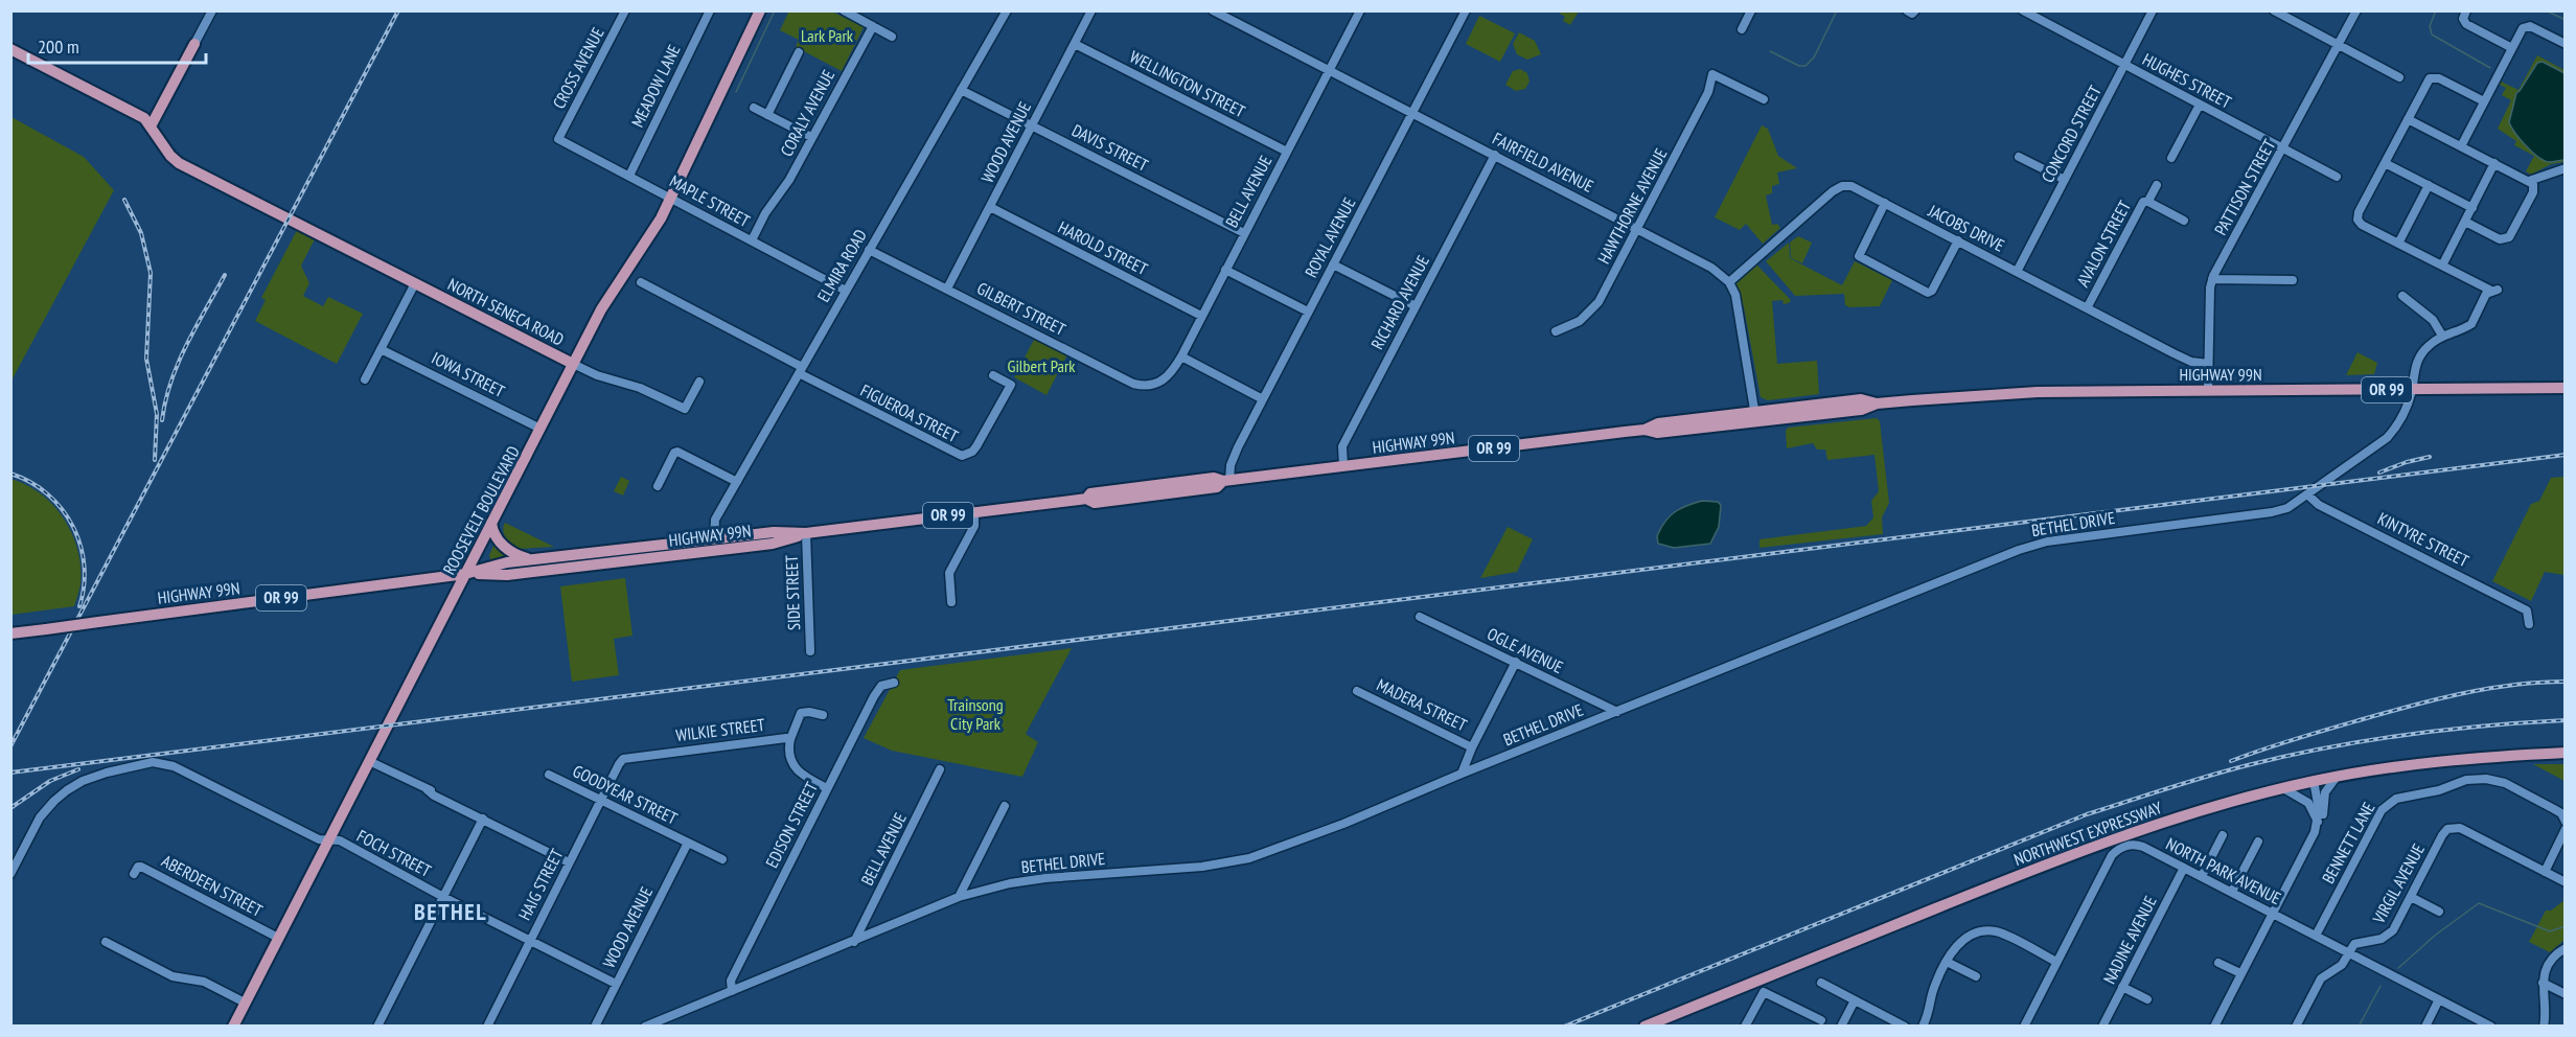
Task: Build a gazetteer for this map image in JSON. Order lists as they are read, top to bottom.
{
  "streets": {
    "main road": [
      "NORTH SENECA ROAD",
      "HIGHWAY 99N",
      "OR 99",
      "ROOSEVELT BOULEVARD",
      "NORTHWEST EXPRESSWAY"
    ],
    "street": [
      "CROSS AVENUE",
      "HUGHES STREET",
      "WELLINGTON STREET",
      "MEADOW LANE",
      "CORALY AVENUE",
      "CONCORD STREET",
      "WOOD AVENUE",
      "DAVIS STREET",
      "FAIRFIELD AVENUE",
      "PATTISON STREET",
      "BELL AVENUE",
      "MAPLE STREET",
      "HAWTHORNE AVENUE",
      "JACOBS DRIVE",
      "ROYAL AVENUE",
      "AVALON STREET",
      "HAROLD STREET",
      "ELMIRA ROAD",
      "RICHARD AVENUE",
      "GILBERT STREET",
      "IOWA STREET",
      "FIGUEROA STREET",
      "BETHEL DRIVE",
      "KINTYRE STREET",
      "SIDE STREET",
      "OGLE AVENUE",
      "MADERA STREET",
      "WILKIE STREET",
      "GOODYEAR STREET",
      "EDISON STREET",
      "BENNETT LANE",
      "FOCH STREET",
      "NORTH PARK AVENUE",
      "VIRGIL AVENUE",
      "HAIG STREET",
      "ABERDEEN STREET",
      "NADINE AVENUE"
    ]
  },
  "crossings": [
    ["CROSS AVENUE", "MAPLE STREET"],
    ["HUGHES STREET", "CONCORD STREET"],
    ["HUGHES STREET", "PATTISON STREET"],
    ["WELLINGTON STREET", "WOOD AVENUE"],
    ["WELLINGTON STREET", "BELL AVENUE"],
    ["MEADOW LANE", "MAPLE STREET"],
    ["CORALY AVENUE", "MAPLE STREET"],
    ["CONCORD STREET", "JACOBS DRIVE"],
    ["WOOD AVENUE", "DAVIS STREET"],
    ["WOOD AVENUE", "HAROLD STREET"],
    ["WOOD AVENUE", "GILBERT STREET"],
    ["WOOD AVENUE", "GOODYEAR STREET"],
    ["WOOD AVENUE", "FOCH STREET"],
    ["DAVIS STREET", "BELL AVENUE"],
    ["DAVIS STREET", "ELMIRA ROAD"],
    ["FAIRFIELD AVENUE", "BELL AVENUE"],
    ["FAIRFIELD AVENUE", "HAWTHORNE AVENUE"],
    ["FAIRFIELD AVENUE", "JACOBS DRIVE"],
    ["FAIRFIELD AVENUE", "ROYAL AVENUE"],
    ["FAIRFIELD AVENUE", "RICHARD AVENUE"],
    ["PATTISON STREET", "JACOBS DRIVE"],
    ["PATTISON STREET", "HIGHWAY 99N"],
    ["BELL AVENUE", "HAROLD STREET"],
    ["BELL AVENUE", "GILBERT STREET"],
    ["BELL AVENUE", "BETHEL DRIVE"],
    ["MAPLE STREET", "ELMIRA ROAD"],
    ["MAPLE STREET", "ROOSEVELT BOULEVARD"],
    ["JACOBS DRIVE", "AVALON STREET"],
    ["ROYAL AVENUE", "HIGHWAY 99N"],
    ["ELMIRA ROAD", "GILBERT STREET"],
    ["ELMIRA ROAD", "HIGHWAY 99N"],
    ["ELMIRA ROAD", "FIGUEROA STREET"],
    ["RICHARD AVENUE", "HIGHWAY 99N"],
    ["NORTH SENECA ROAD", "ROOSEVELT BOULEVARD"],
    ["IOWA STREET", "ROOSEVELT BOULEVARD"],
    ["HIGHWAY 99N", "ROOSEVELT BOULEVARD"],
    ["HIGHWAY 99N", "BETHEL DRIVE"],
    ["HIGHWAY 99N", "SIDE STREET"],
    ["ROOSEVELT BOULEVARD", "FOCH STREET"],
    ["ROOSEVELT BOULEVARD", "ABERDEEN STREET"],
    ["BETHEL DRIVE", "KINTYRE STREET"],
    ["BETHEL DRIVE", "OGLE AVENUE"],
    ["BETHEL DRIVE", "EDISON STREET"],
    ["WILKIE STREET", "EDISON STREET"],
    ["WILKIE STREET", "HAIG STREET"],
    ["GOODYEAR STREET", "HAIG STREET"],
    ["BENNETT LANE", "NORTH PARK AVENUE"],
    ["FOCH STREET", "HAIG STREET"],
    ["NORTH PARK AVENUE", "VIRGIL AVENUE"],
    ["NORTH PARK AVENUE", "NADINE AVENUE"]
  ],
  "districts": ["BETHEL"],
  "parks": ["Lark Park", "Gilbert Park", "Trainsong City Park"],
  "scale_bar": "200 m"
}
